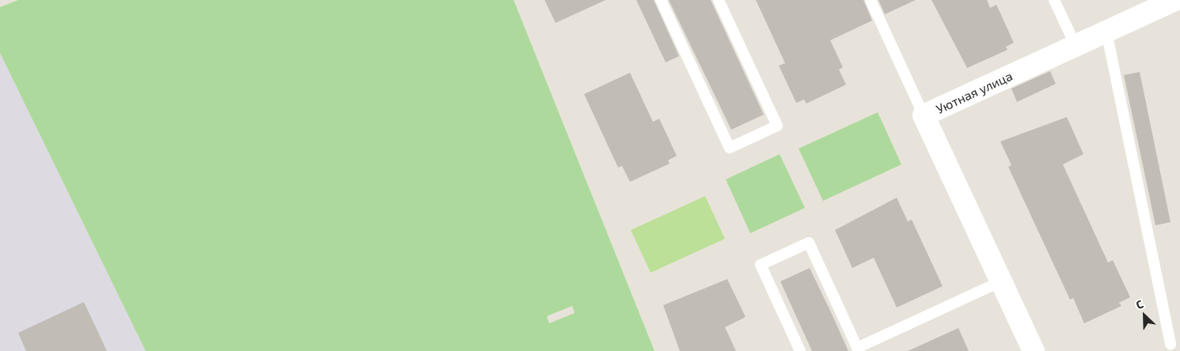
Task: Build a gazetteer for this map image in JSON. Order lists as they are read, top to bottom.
{
  "streets": {
    "street": ["Уютная улица"]
  },
  "north": "top left"
}
